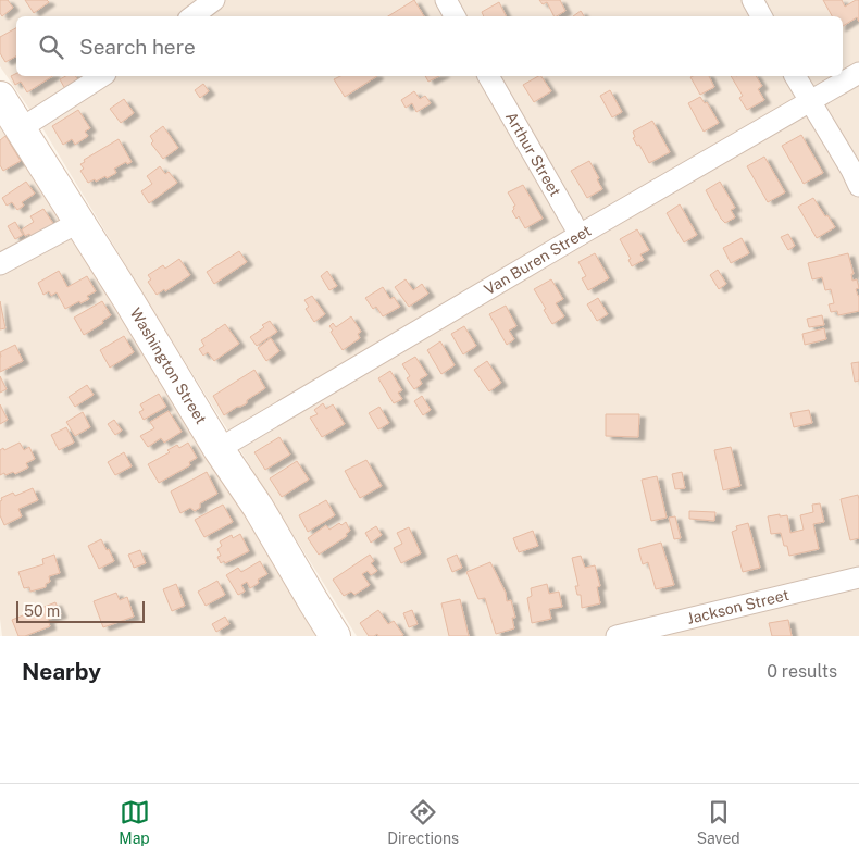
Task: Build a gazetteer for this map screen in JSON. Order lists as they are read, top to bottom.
{
  "streets": {
    "street": [
      "Arthur Street",
      "Van Buren Street",
      "Washington Street",
      "Jackson Street"
    ]
  },
  "crossings": [
    ["Arthur Street", "Van Buren Street"],
    ["Van Buren Street", "Washington Street"]
  ],
  "scale_bar": "50 m",
  "page": {
    "search": "Search here",
    "scale": "50 m",
    "heading": ["Nearby", "0 results"],
    "nav": ["Map", "Directions", "Saved"]
  }
}
